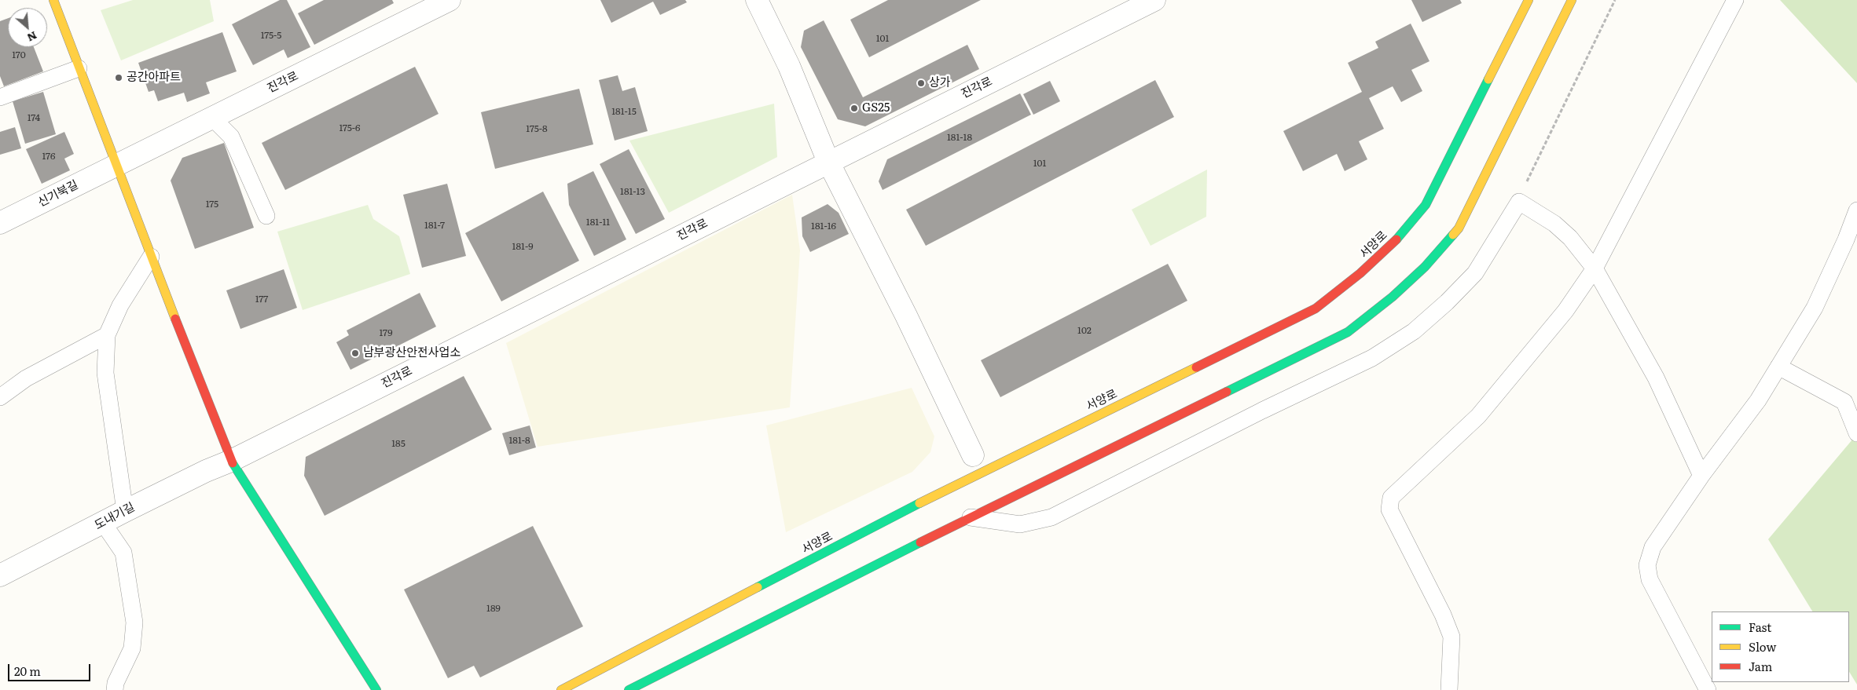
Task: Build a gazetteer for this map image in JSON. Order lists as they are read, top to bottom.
{
  "streets": {
    "main road": ["서양로"],
    "street": ["진각로", "신기북길", "도내기길"]
  },
  "crossings": [
    ["진각로", "신기북길"],
    ["진각로", "도내기길"]
  ],
  "places": [
    "공간아파트",
    "상가",
    "GS25",
    "남부광산안전사업소"
  ],
  "house_numbers": [
    "175-5",
    "101",
    "170",
    "181-15",
    "174",
    "175-6",
    "175-8",
    "181-18",
    "176",
    "101",
    "181-13",
    "175",
    "181-11",
    "181-7",
    "181-16",
    "181-9",
    "177",
    "102",
    "179",
    "181-8",
    "185",
    "189"
  ],
  "legend": ["Fast", "Slow", "Jam"],
  "scale_bar": "20 m",
  "north": "bottom right"
}
